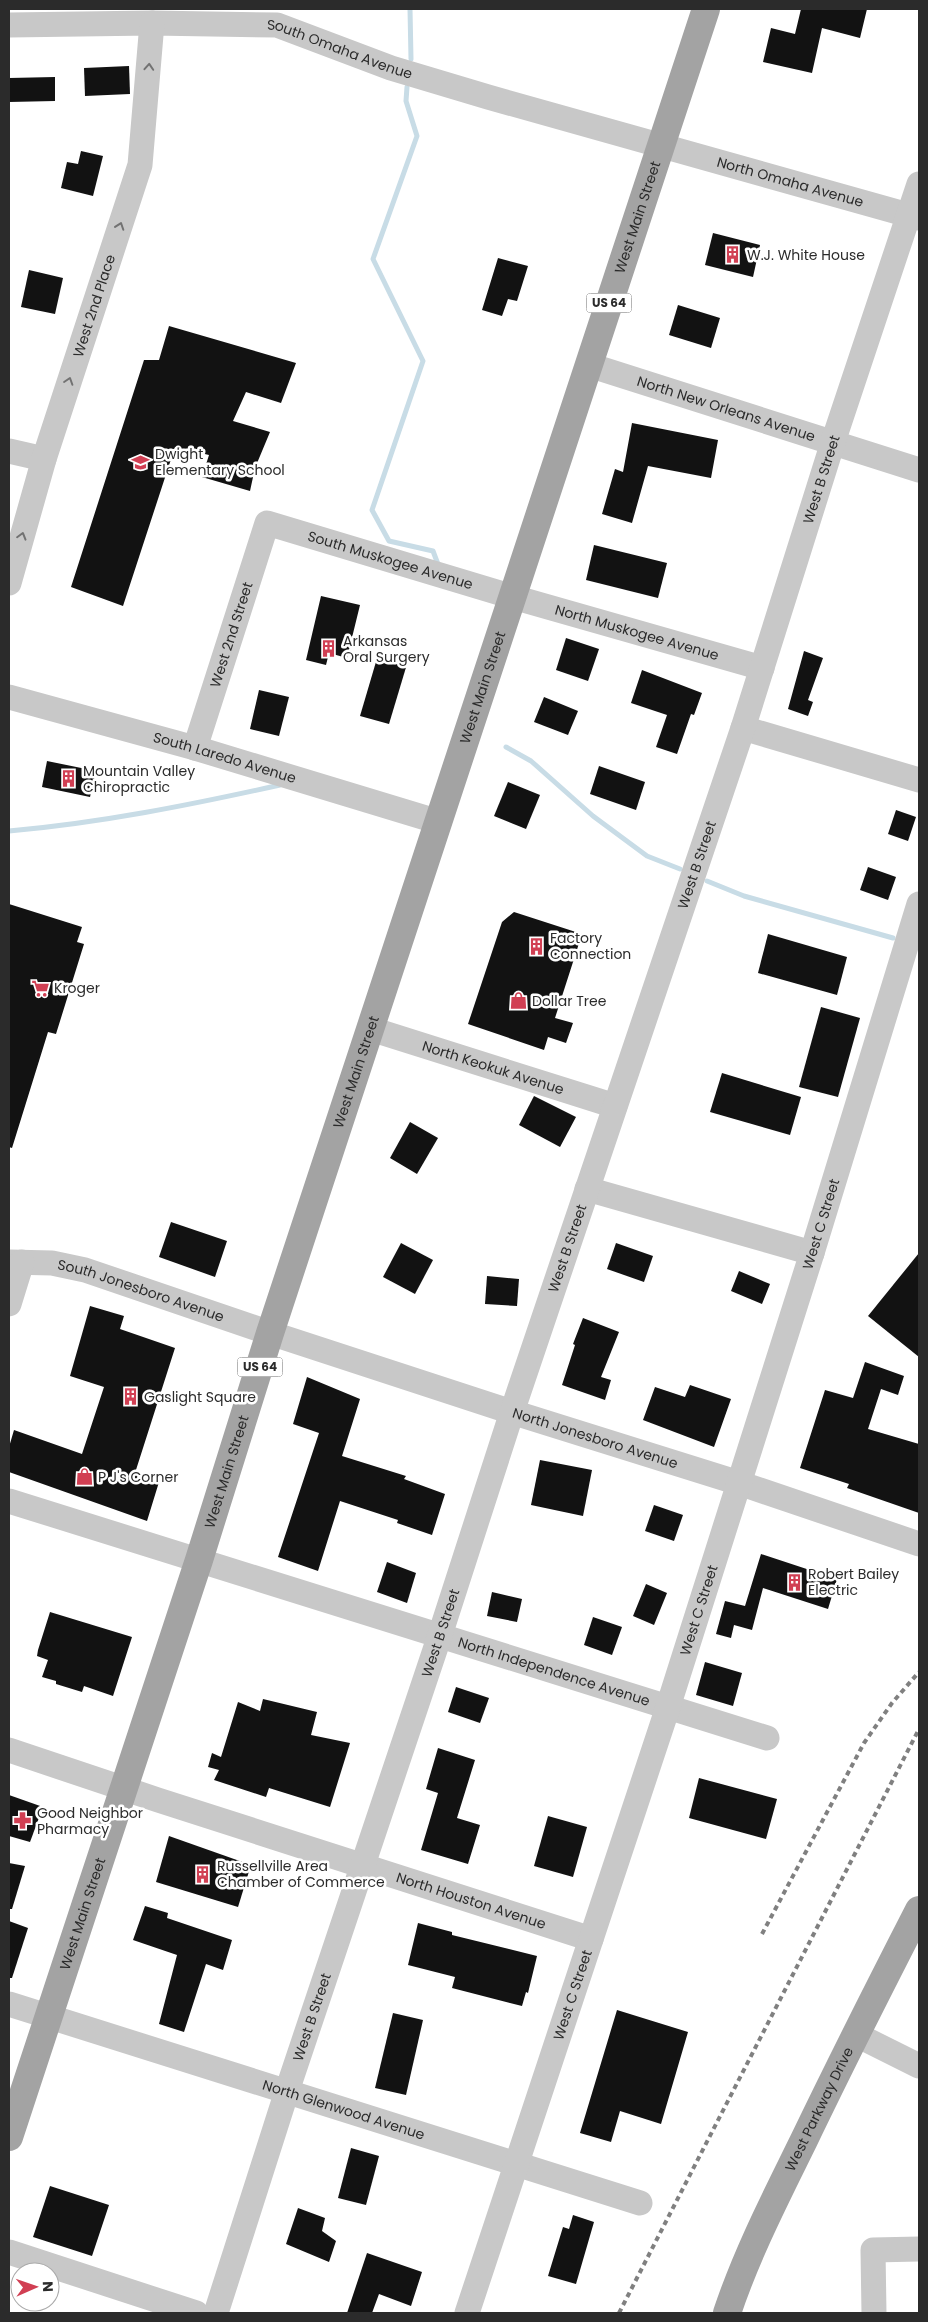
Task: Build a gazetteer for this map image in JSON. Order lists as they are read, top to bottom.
{
  "streets": {
    "main road": ["West Main Street", "US 64", "West Parkway Drive"],
    "street": [
      "South Omaha Avenue",
      "North Omaha Avenue",
      "West 2nd Place",
      "North New Orleans Avenue",
      "West B Street",
      "South Muskogee Avenue",
      "North Muskogee Avenue",
      "West 2nd Street",
      "South Laredo Avenue",
      "North Keokuk Avenue",
      "West C Street",
      "South Jonesboro Avenue",
      "North Jonesboro Avenue",
      "North Independence Avenue",
      "North Houston Avenue",
      "North Glenwood Avenue"
    ]
  },
  "crossings": [
    ["South Omaha Avenue", "North Omaha Avenue"],
    ["South Omaha Avenue", "West Main Street"],
    ["South Omaha Avenue", "West 2nd Place"],
    ["North Omaha Avenue", "West Main Street"],
    ["North Omaha Avenue", "West B Street"],
    ["West Main Street", "North New Orleans Avenue"],
    ["West Main Street", "South Muskogee Avenue"],
    ["West Main Street", "North Muskogee Avenue"],
    ["West Main Street", "South Laredo Avenue"],
    ["West Main Street", "North Keokuk Avenue"],
    ["West Main Street", "South Jonesboro Avenue"],
    ["West Main Street", "North Jonesboro Avenue"],
    ["West Main Street", "North Independence Avenue"],
    ["West Main Street", "North Houston Avenue"],
    ["West Main Street", "North Glenwood Avenue"],
    ["North New Orleans Avenue", "West B Street"],
    ["West B Street", "North Muskogee Avenue"],
    ["West B Street", "North Keokuk Avenue"],
    ["West B Street", "North Jonesboro Avenue"],
    ["West B Street", "North Independence Avenue"],
    ["West B Street", "North Houston Avenue"],
    ["West B Street", "North Glenwood Avenue"],
    ["South Muskogee Avenue", "North Muskogee Avenue"],
    ["South Muskogee Avenue", "West 2nd Street"],
    ["West 2nd Street", "South Laredo Avenue"],
    ["West C Street", "North Jonesboro Avenue"],
    ["West C Street", "North Independence Avenue"],
    ["West C Street", "North Houston Avenue"],
    ["West C Street", "North Glenwood Avenue"],
    ["South Jonesboro Avenue", "North Jonesboro Avenue"]
  ],
  "one_way": ["West 2nd Place"],
  "places": {
    "building": [
      "W.J. White House",
      "Arkansas Oral Surgery",
      "Mountain Valley Chiropractic",
      "Factory Connection",
      "Gaslight Square",
      "Robert Bailey Electric",
      "Russellville Area Chamber of Commerce"
    ],
    "school or university": ["Dwight Elementary School"],
    "supermarket": ["Kroger"],
    "shop": ["Dollar Tree", "P J's Corner"],
    "pharmacy": ["Good Neighbor Pharmacy"]
  },
  "north": "right"
}
